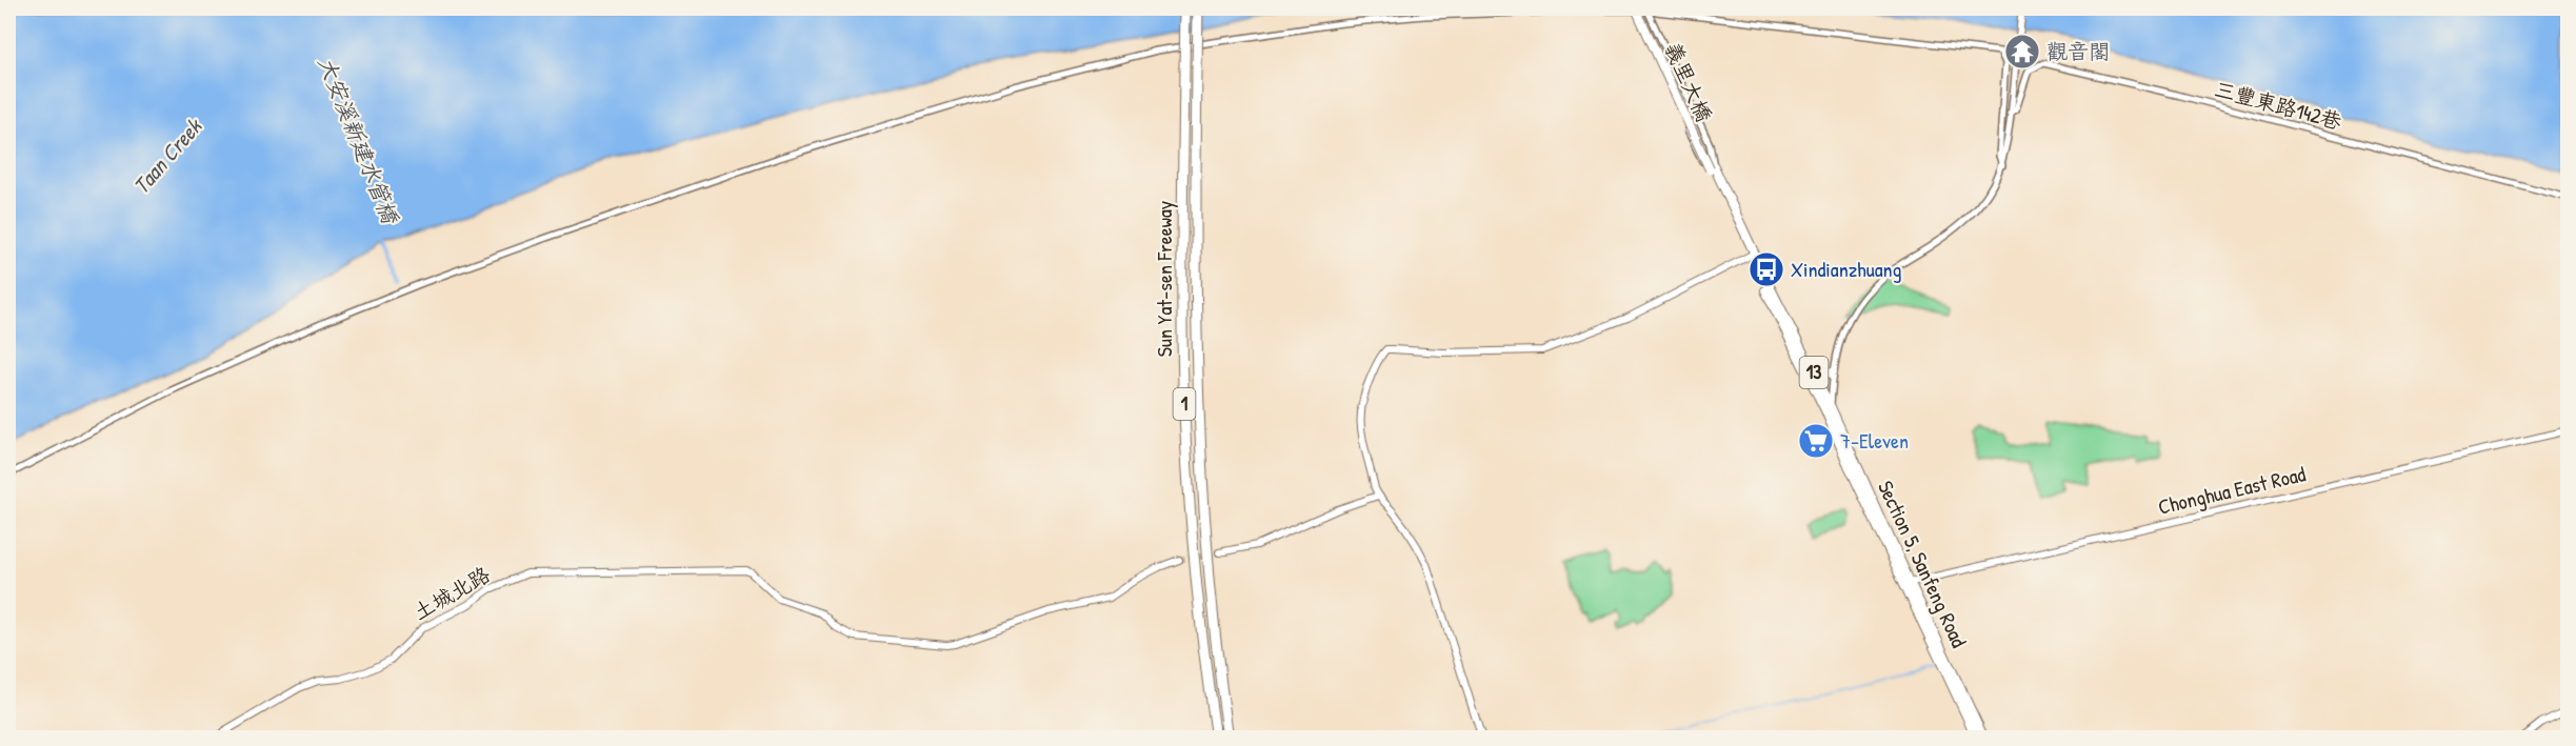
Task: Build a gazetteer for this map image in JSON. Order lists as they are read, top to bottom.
{
  "streets": {
    "highway": ["Sun Yat-sen Freeway", "1"],
    "main road": ["義里大橋", "13", "Section 5, Sanfeng Road"],
    "street": ["三豐東路142巷", "Chonghua East Road", "土城北路"]
  },
  "crossings": [
    ["義里大橋", "Section 5, Sanfeng Road"],
    ["Chonghua East Road", "Section 5, Sanfeng Road"]
  ],
  "water": ["大安溪新建水管橋", "Taan Creek"],
  "places": {
    "temple": ["觀音閣"],
    "bus stop": ["Xindianzhuang"],
    "supermarket": ["7-Eleven"]
  }
}
